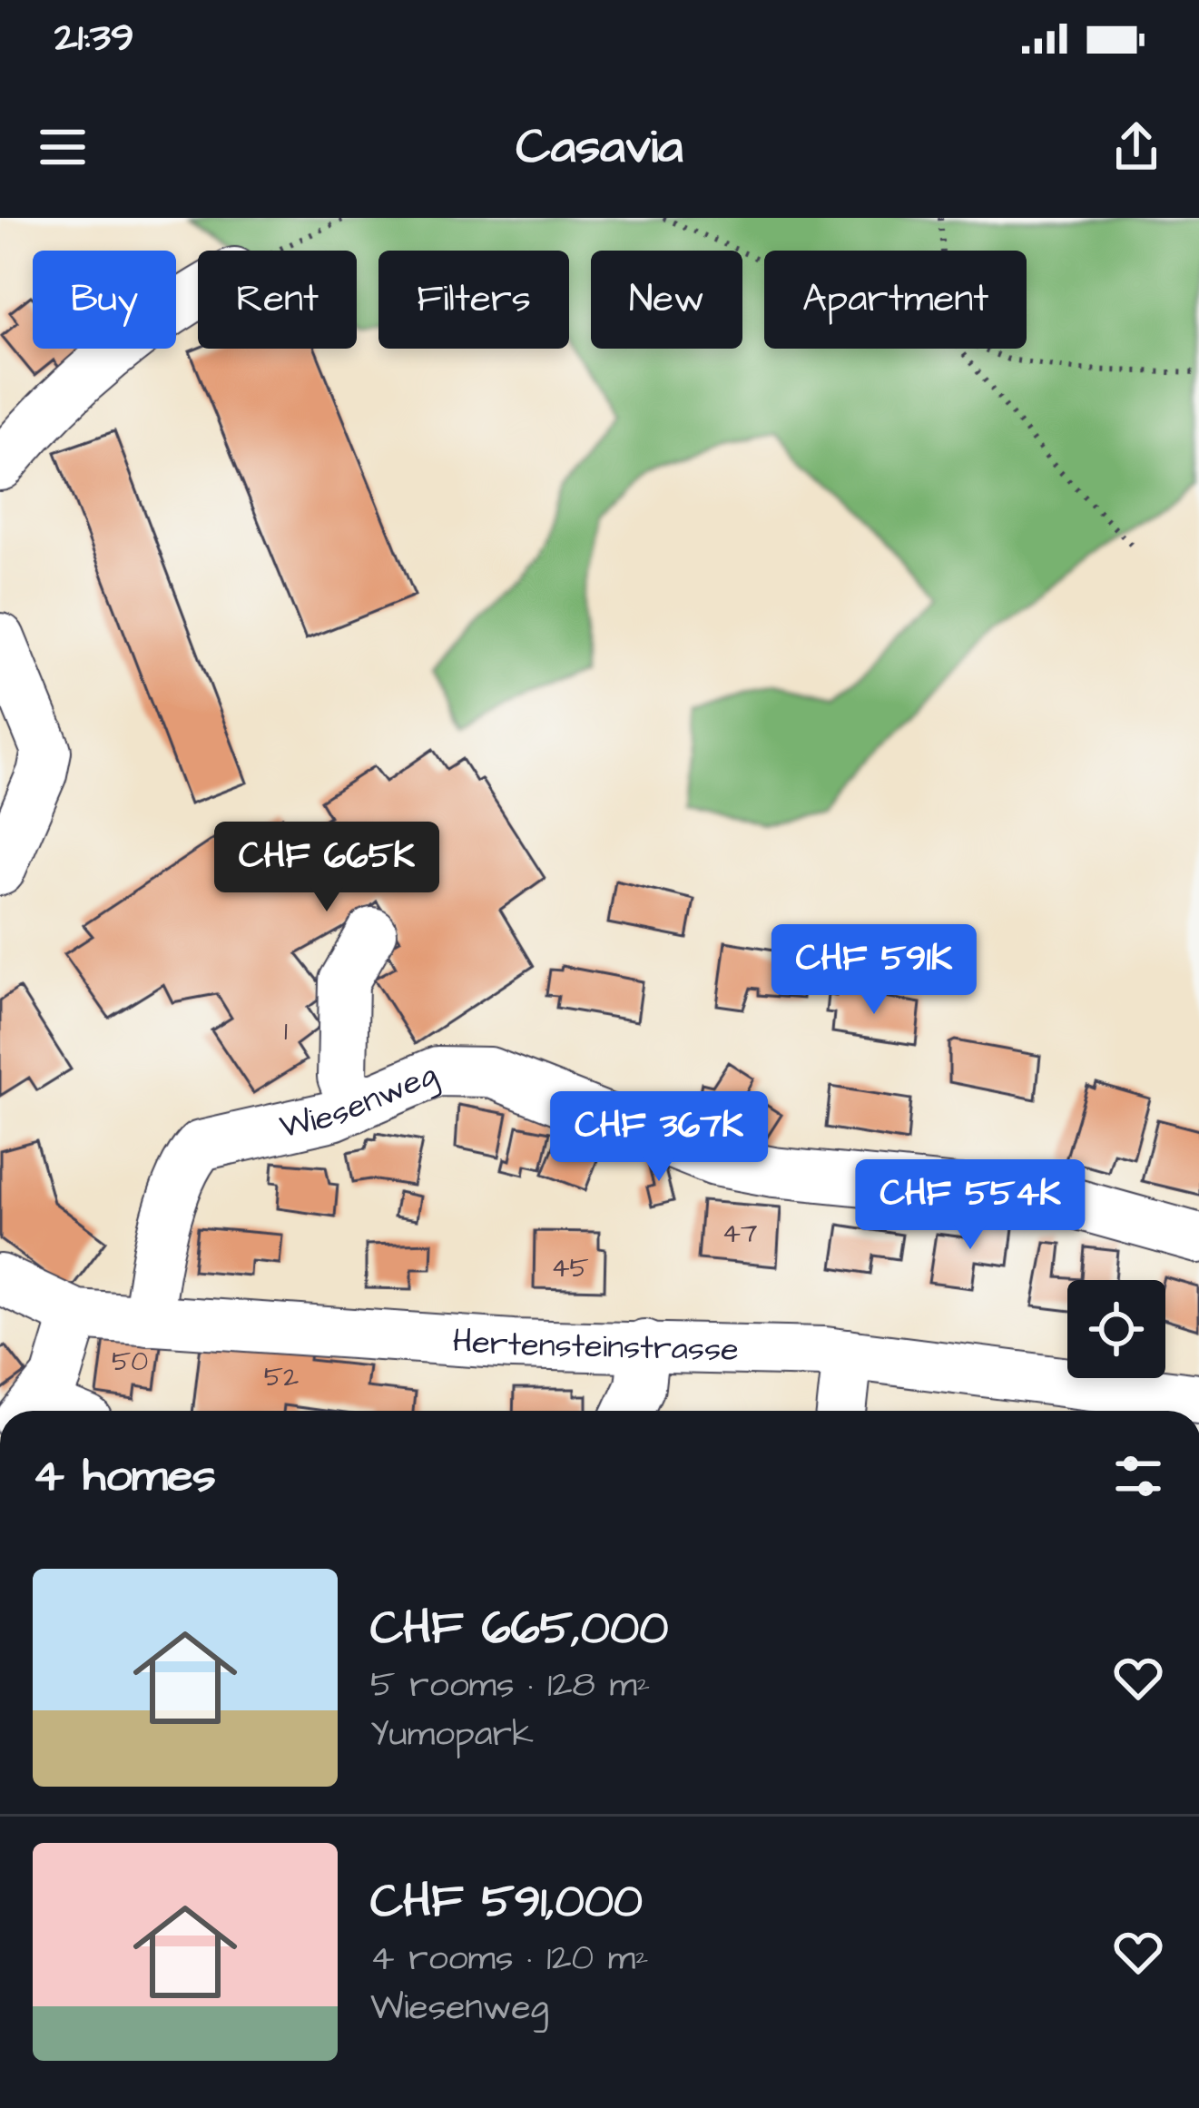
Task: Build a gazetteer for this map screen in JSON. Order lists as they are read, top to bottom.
{
  "streets": {
    "street": ["Wiesenweg", "Hertensteinstrasse"]
  },
  "crossings": [
    ["Wiesenweg", "Hertensteinstrasse"]
  ],
  "house_numbers": [
    "1",
    "47",
    "45",
    "50",
    "52"
  ],
  "page": {
    "status": "21:39",
    "header": "Casavia",
    "chip": [
      "Buy",
      "Rent",
      "Filters",
      "New",
      "Apartment"
    ],
    "price": [
      "CHF 665K",
      "CHF 591K",
      "CHF 367K",
      "CHF 554K"
    ],
    "heading": "4 homes",
    "list": [
      {
        "name": "CHF 665,000",
        "note": "5 rooms · 128 m² · Yumopark"
      },
      {
        "name": "CHF 591,000",
        "note": "4 rooms · 120 m² · Wiesenweg"
      }
    ]
  }
}
